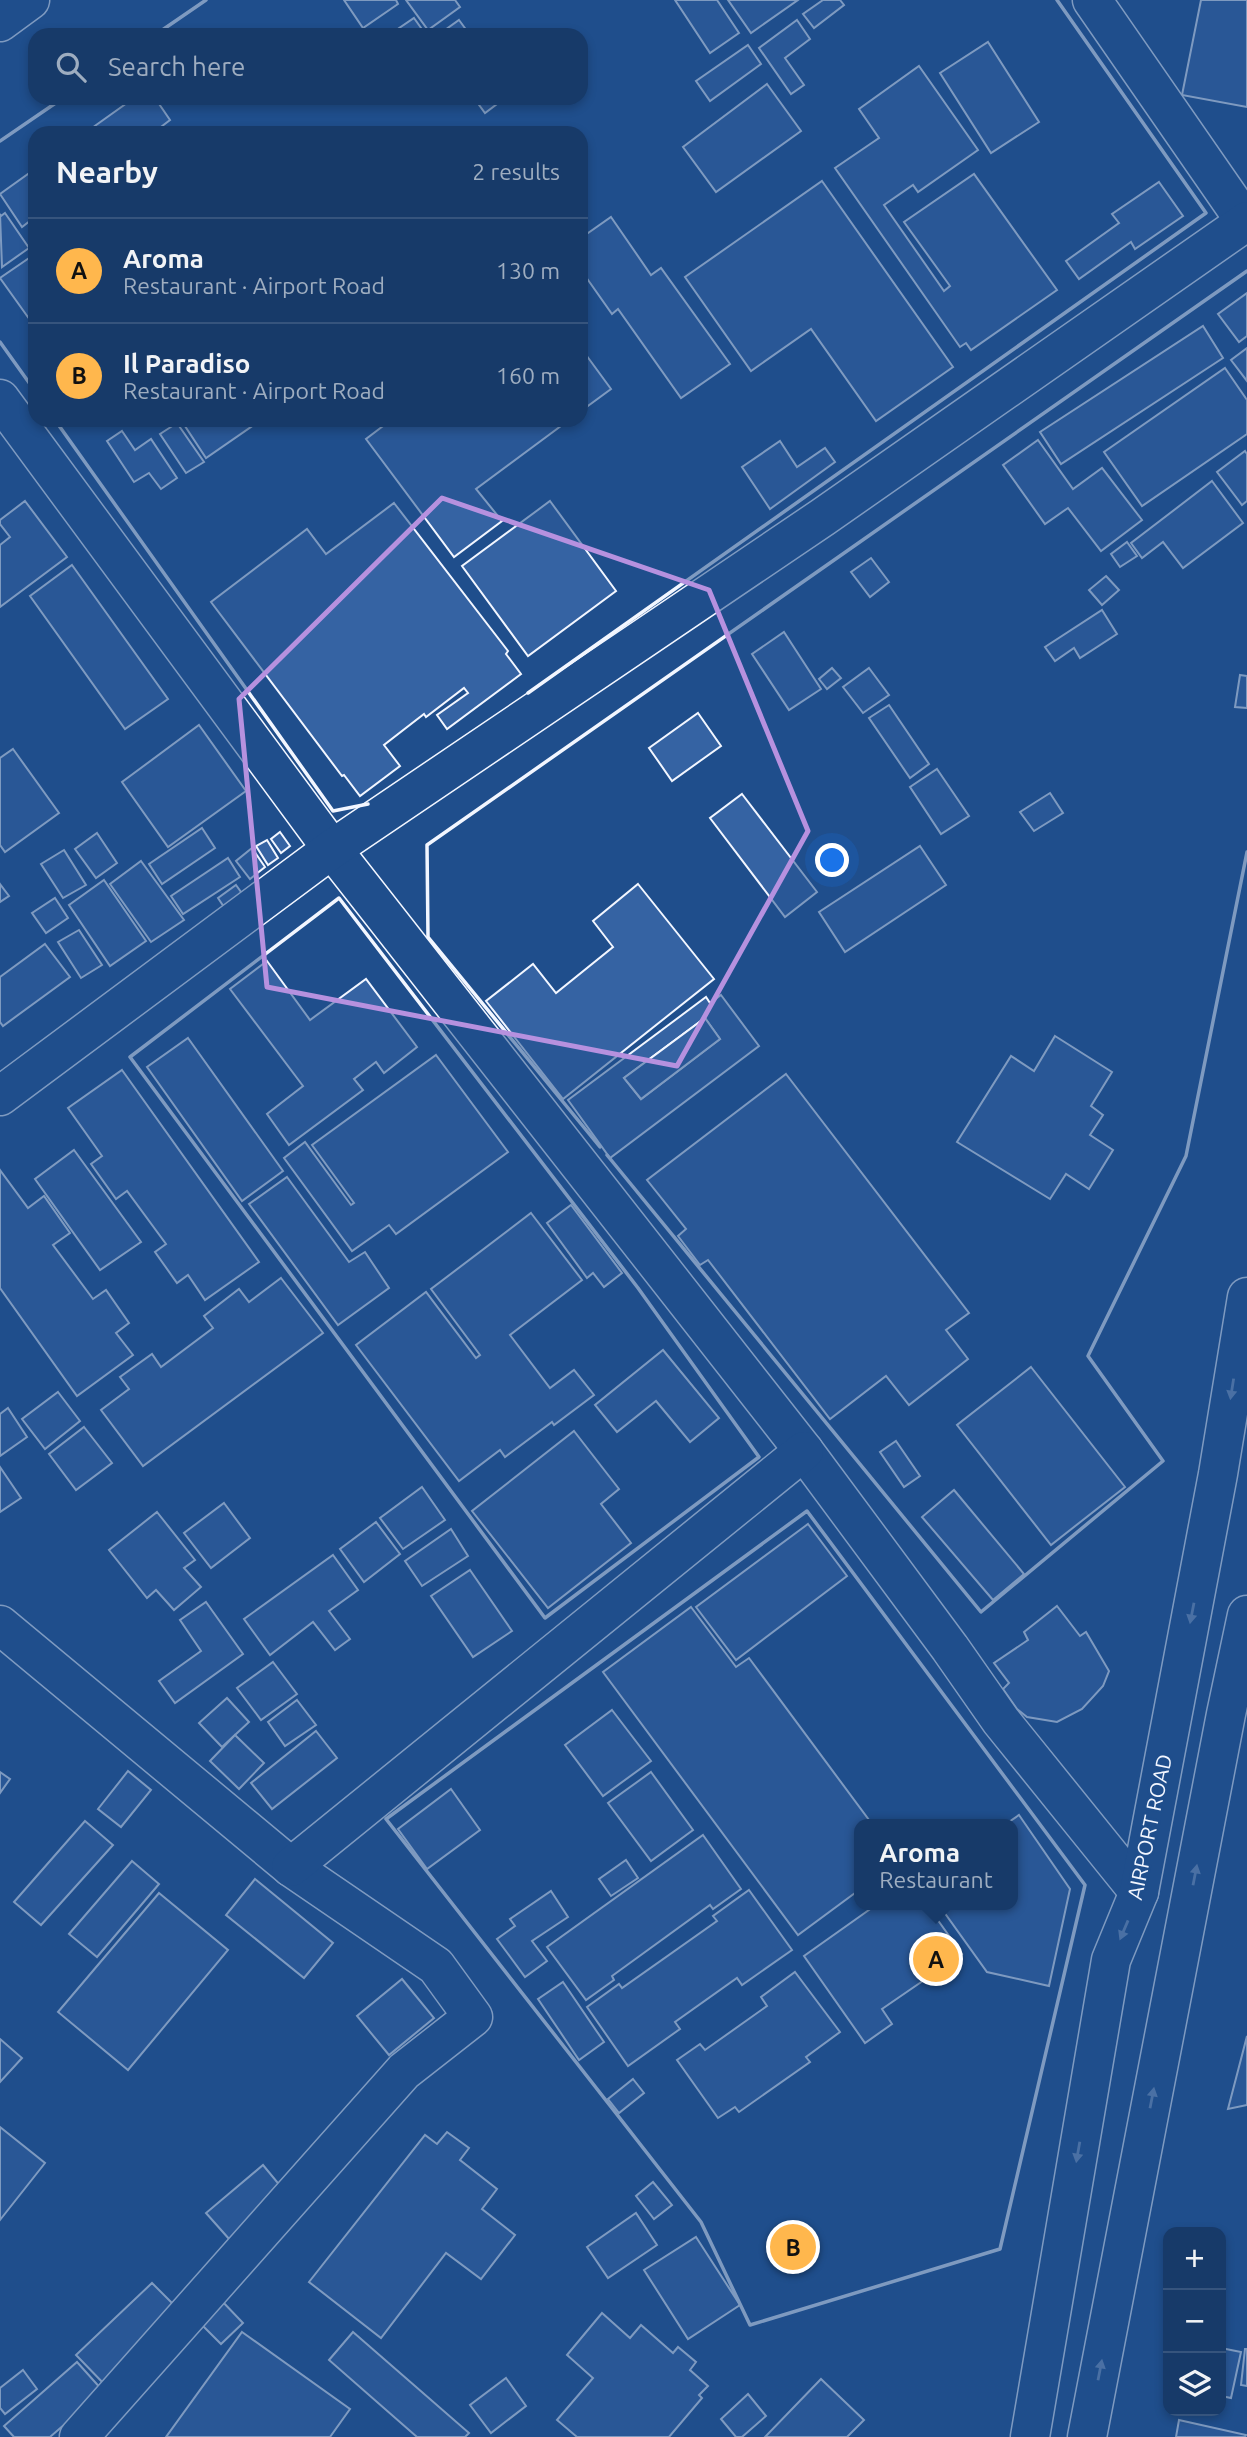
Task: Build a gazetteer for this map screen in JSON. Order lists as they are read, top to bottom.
{
  "streets": {
    "street": ["AIRPORT ROAD"]
  },
  "page": {
    "search": "Search here",
    "heading": ["Nearby", "2 results"],
    "list": [
      {
        "mark": "A",
        "name": "Aroma",
        "note": "Restaurant · Airport Road",
        "value": "130 m"
      },
      {
        "mark": "B",
        "name": "Il Paradiso",
        "note": "Restaurant · Airport Road",
        "value": "160 m"
      }
    ],
    "popup": ["Aroma", "Restaurant"],
    "pins": ["A", "B"],
    "map_buttons": ["+", "−"]
  }
}
